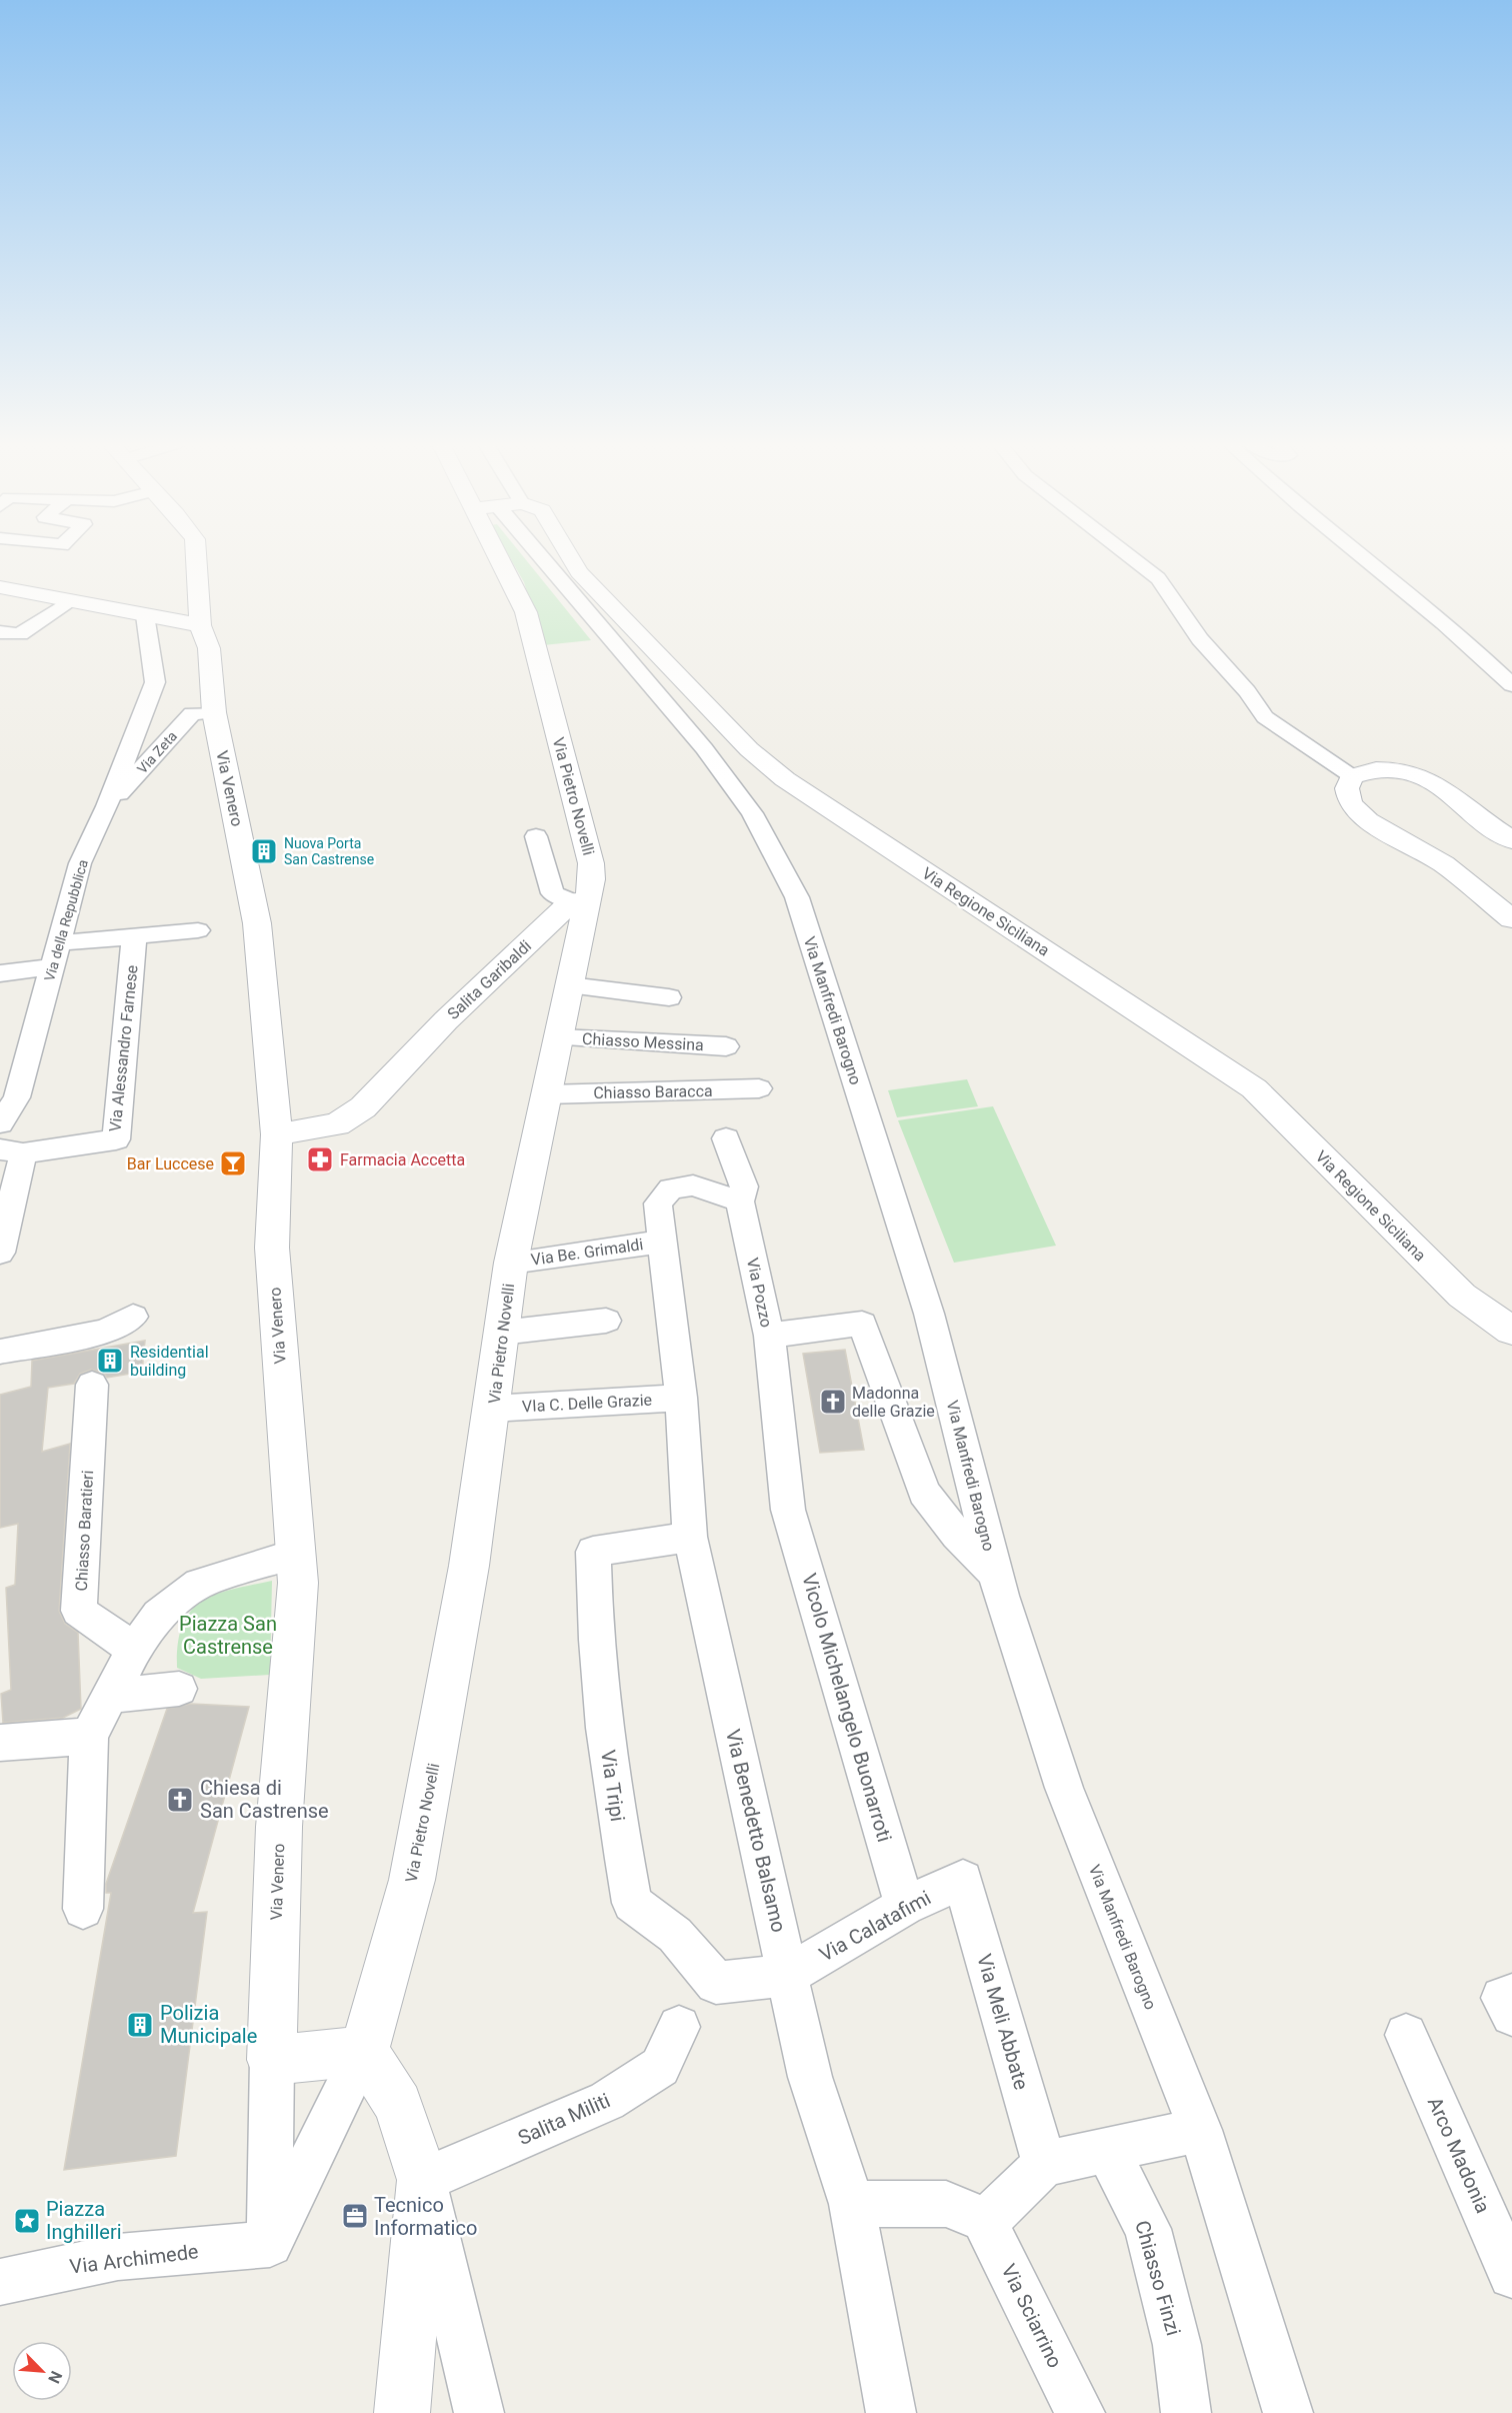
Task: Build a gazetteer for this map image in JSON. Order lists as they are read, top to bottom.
{
  "streets": {
    "street": [
      "Via Zeta",
      "Via Venero",
      "Via Pietro Novelli",
      "Via Regione Siciliana",
      "Via della Repubblica",
      "Salita Garibaldi",
      "Via Manfredi Barogno",
      "Chiasso Messina",
      "Via Alessandro Farnese",
      "Chiasso Baracca",
      "Via Be. Grimaldi",
      "Via Pozzo",
      "VIa C. Delle Grazie",
      "Chiasso Baratieri",
      "Vicolo Michelangelo Buonarroti",
      "Via Tripi",
      "Via Benedetto Balsamo",
      "Via Calatafimi",
      "Via Meli Abbate",
      "Salita Militi",
      "Arco Madonia",
      "Via Archimede",
      "Chiasso Finzi",
      "Via Sciarrino"
    ]
  },
  "crossings": [
    ["Via Zeta", "Via Venero"],
    ["Via Zeta", "Via della Repubblica"],
    ["Via Venero", "Via Pietro Novelli"],
    ["Via Venero", "Salita Garibaldi"],
    ["Via Venero", "Via Archimede"],
    ["Via Pietro Novelli", "Salita Garibaldi"],
    ["Via Pietro Novelli", "Chiasso Messina"],
    ["Via Pietro Novelli", "Chiasso Baracca"],
    ["Via Pietro Novelli", "Via Be. Grimaldi"],
    ["Via Pietro Novelli", "VIa C. Delle Grazie"],
    ["Via Pietro Novelli", "Via Archimede"],
    ["Via Be. Grimaldi", "Via Benedetto Balsamo"],
    ["Via Pozzo", "Vicolo Michelangelo Buonarroti"],
    ["Via Pozzo", "Via Benedetto Balsamo"],
    ["VIa C. Delle Grazie", "Via Benedetto Balsamo"],
    ["Vicolo Michelangelo Buonarroti", "Via Calatafimi"],
    ["Via Tripi", "Via Benedetto Balsamo"],
    ["Via Tripi", "Via Calatafimi"],
    ["Via Benedetto Balsamo", "Via Calatafimi"],
    ["Via Calatafimi", "Via Meli Abbate"]
  ],
  "parks": ["Piazza San Castrense"],
  "places": {
    "building": ["Nuova Porta San Castrense", "Residential building", "Polizia Municipale"],
    "pharmacy": ["Farmacia Accetta"],
    "bar": ["Bar Luccese"],
    "church": ["Madonna delle Grazie", "Chiesa di San Castrense"],
    "office": ["Tecnico Informatico"],
    "place": ["Piazza Inghilleri"]
  },
  "north": "bottom right"
}
